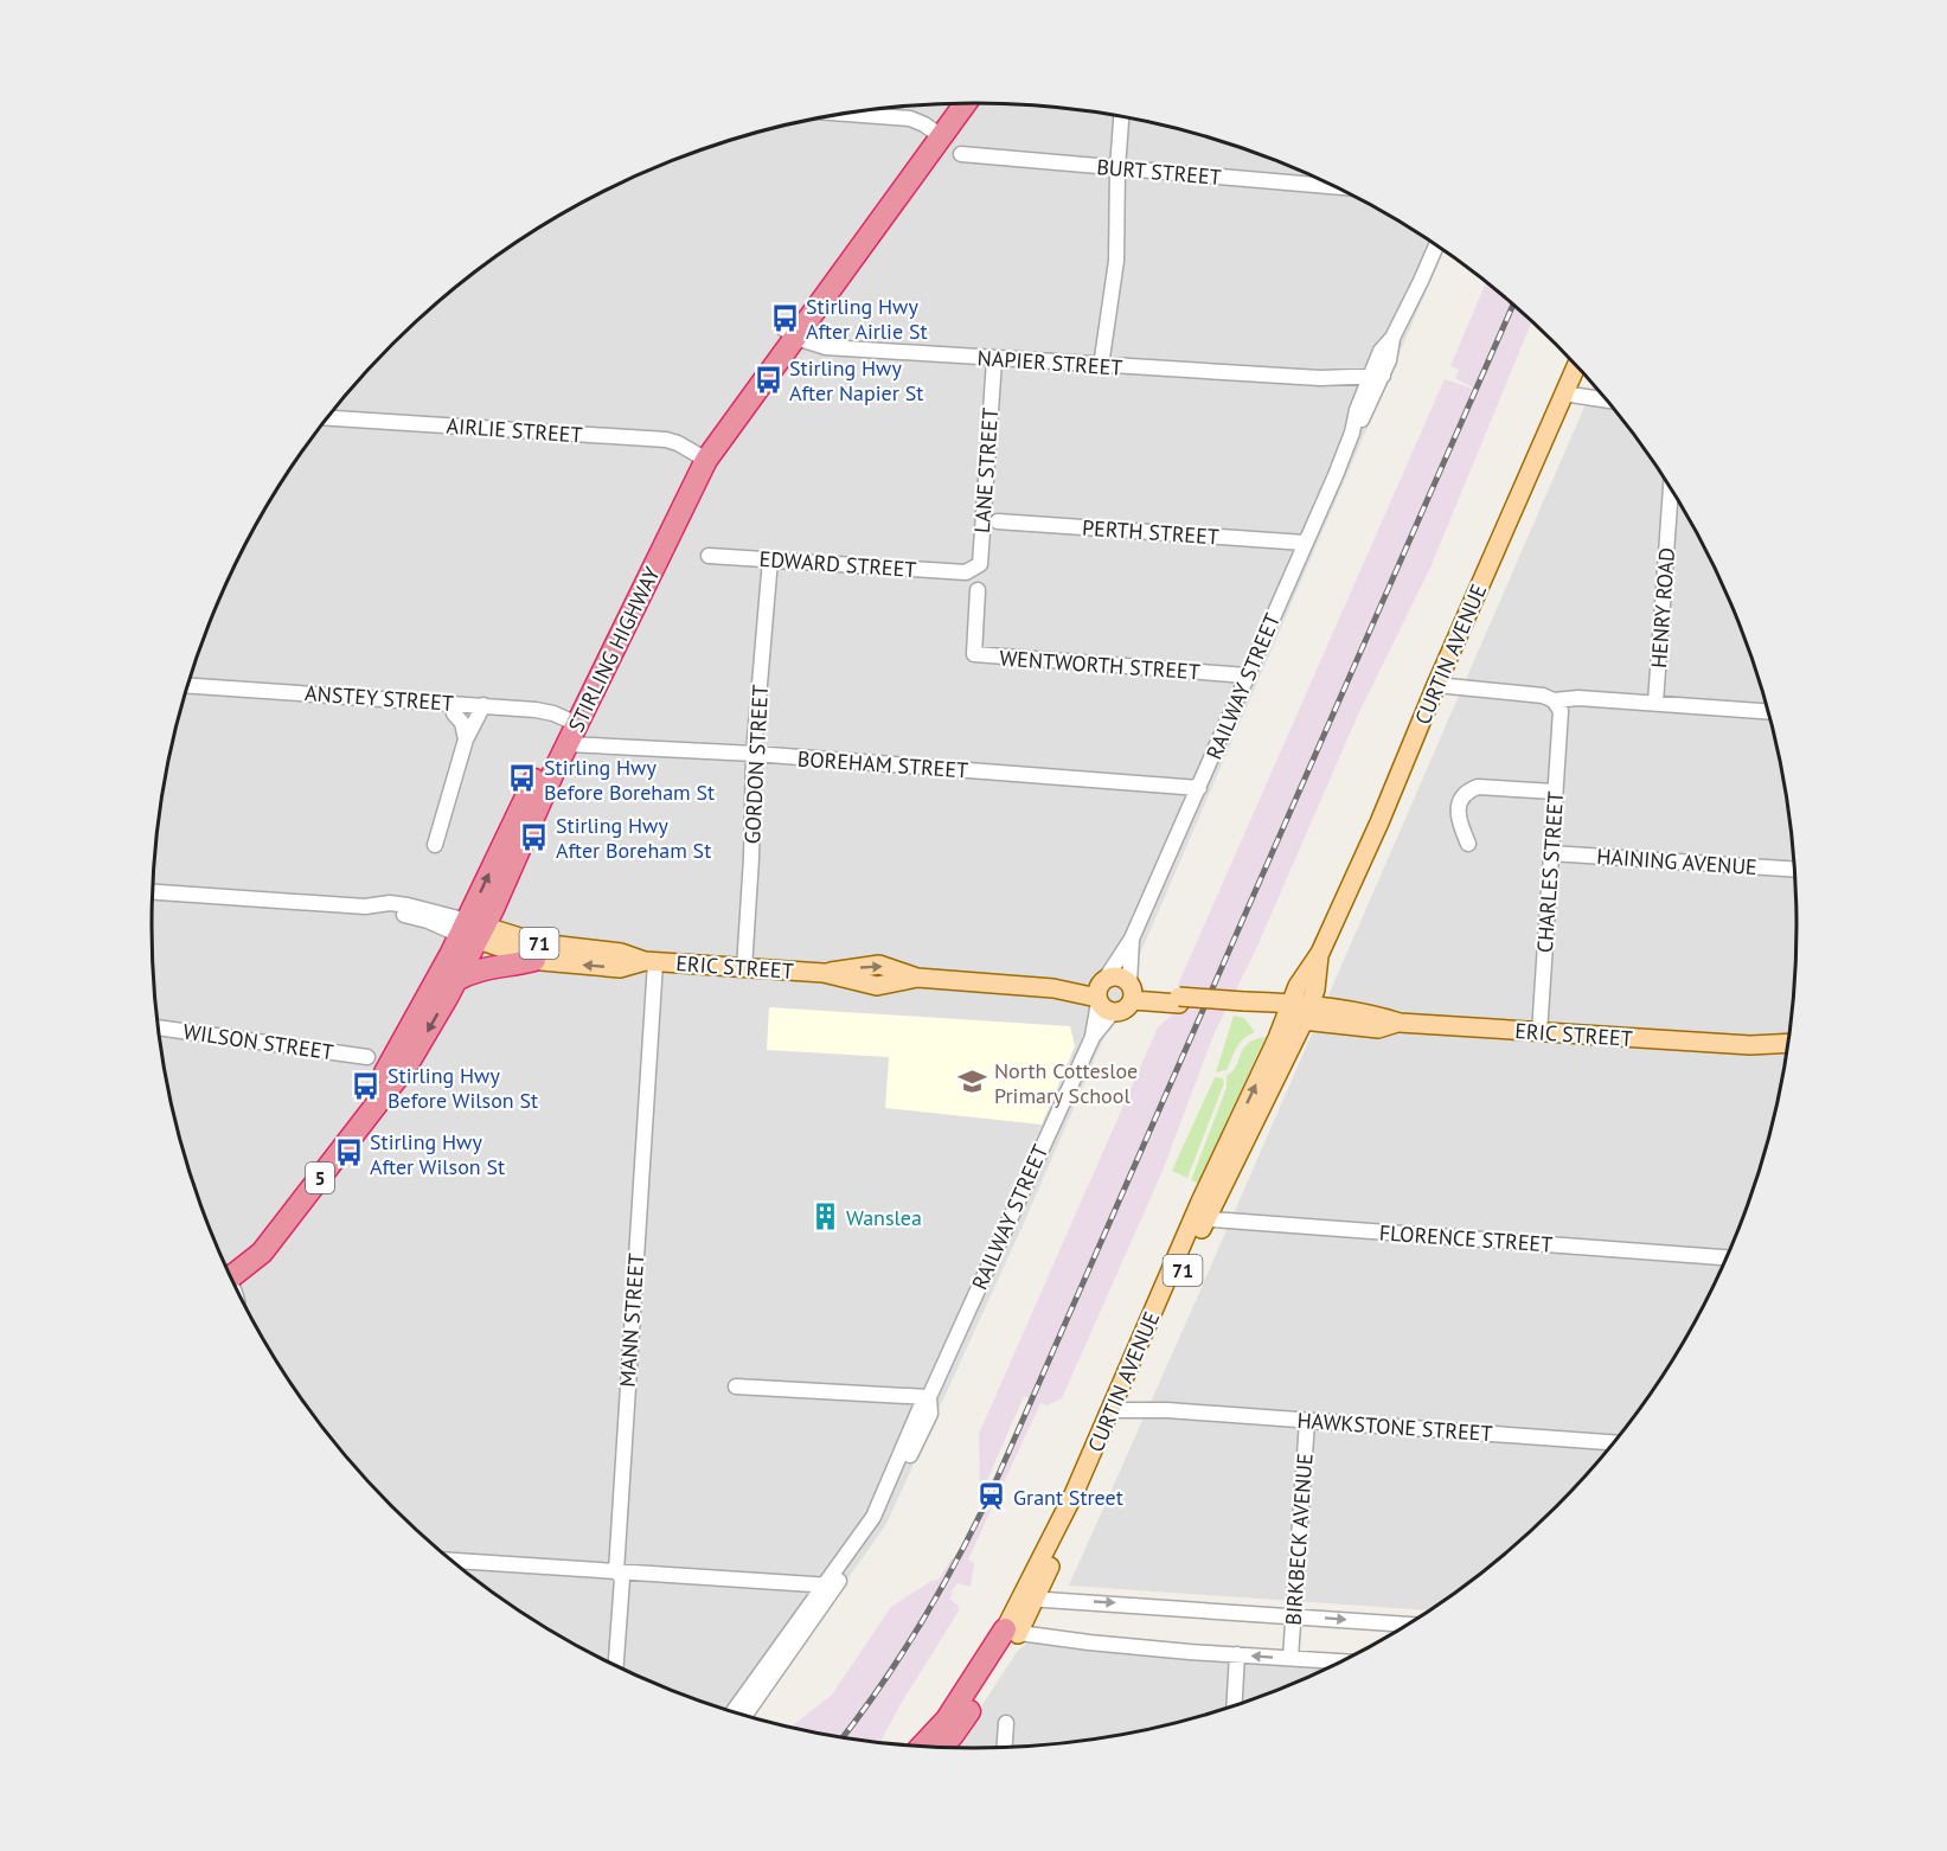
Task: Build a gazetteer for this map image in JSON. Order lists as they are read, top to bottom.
{
  "streets": {
    "highway": [
      "STIRLING HIGHWAY",
      "CURTIN AVENUE",
      "71",
      "5"
    ],
    "main road": ["ERIC STREET"],
    "street": [
      "BURT STREET",
      "NAPIER STREET",
      "AIRLIE STREET",
      "LANE STREET",
      "PERTH STREET",
      "EDWARD STREET",
      "HENRY ROAD",
      "WENTWORTH STREET",
      "RAILWAY STREET",
      "ANSTEY STREET",
      "GORDON STREET",
      "BOREHAM STREET",
      "HAINING AVENUE",
      "CHARLES STREET",
      "WILSON STREET",
      "FLORENCE STREET",
      "MANN STREET",
      "HAWKSTONE STREET",
      "BIRKBECK AVENUE"
    ]
  },
  "crossings": [
    ["NAPIER STREET", "LANE STREET"],
    ["NAPIER STREET", "STIRLING HIGHWAY"],
    ["NAPIER STREET", "RAILWAY STREET"],
    ["AIRLIE STREET", "STIRLING HIGHWAY"],
    ["LANE STREET", "EDWARD STREET"],
    ["PERTH STREET", "RAILWAY STREET"],
    ["EDWARD STREET", "GORDON STREET"],
    ["STIRLING HIGHWAY", "ANSTEY STREET"],
    ["STIRLING HIGHWAY", "BOREHAM STREET"],
    ["STIRLING HIGHWAY", "71"],
    ["STIRLING HIGHWAY", "ERIC STREET"],
    ["CURTIN AVENUE", "ERIC STREET"],
    ["CURTIN AVENUE", "FLORENCE STREET"],
    ["CURTIN AVENUE", "HAWKSTONE STREET"],
    ["WENTWORTH STREET", "RAILWAY STREET"],
    ["RAILWAY STREET", "BOREHAM STREET"],
    ["RAILWAY STREET", "71"],
    ["RAILWAY STREET", "ERIC STREET"],
    ["ANSTEY STREET", "BOREHAM STREET"],
    ["GORDON STREET", "BOREHAM STREET"],
    ["GORDON STREET", "ERIC STREET"],
    ["HAINING AVENUE", "CHARLES STREET"],
    ["CHARLES STREET", "ERIC STREET"],
    ["71", "ERIC STREET"],
    ["ERIC STREET", "MANN STREET"],
    ["HAWKSTONE STREET", "BIRKBECK AVENUE"]
  ],
  "places": {
    "bus stop": [
      "Stirling Hwy After Airlie St",
      "Stirling Hwy After Napier St",
      "Stirling Hwy Before Boreham St",
      "Stirling Hwy After Boreham St",
      "Stirling Hwy Before Wilson St",
      "Stirling Hwy After Wilson St"
    ],
    "school or university": ["North Cottesloe Primary School"],
    "building": ["Wanslea"],
    "station": ["Grant Street"]
  }
}
